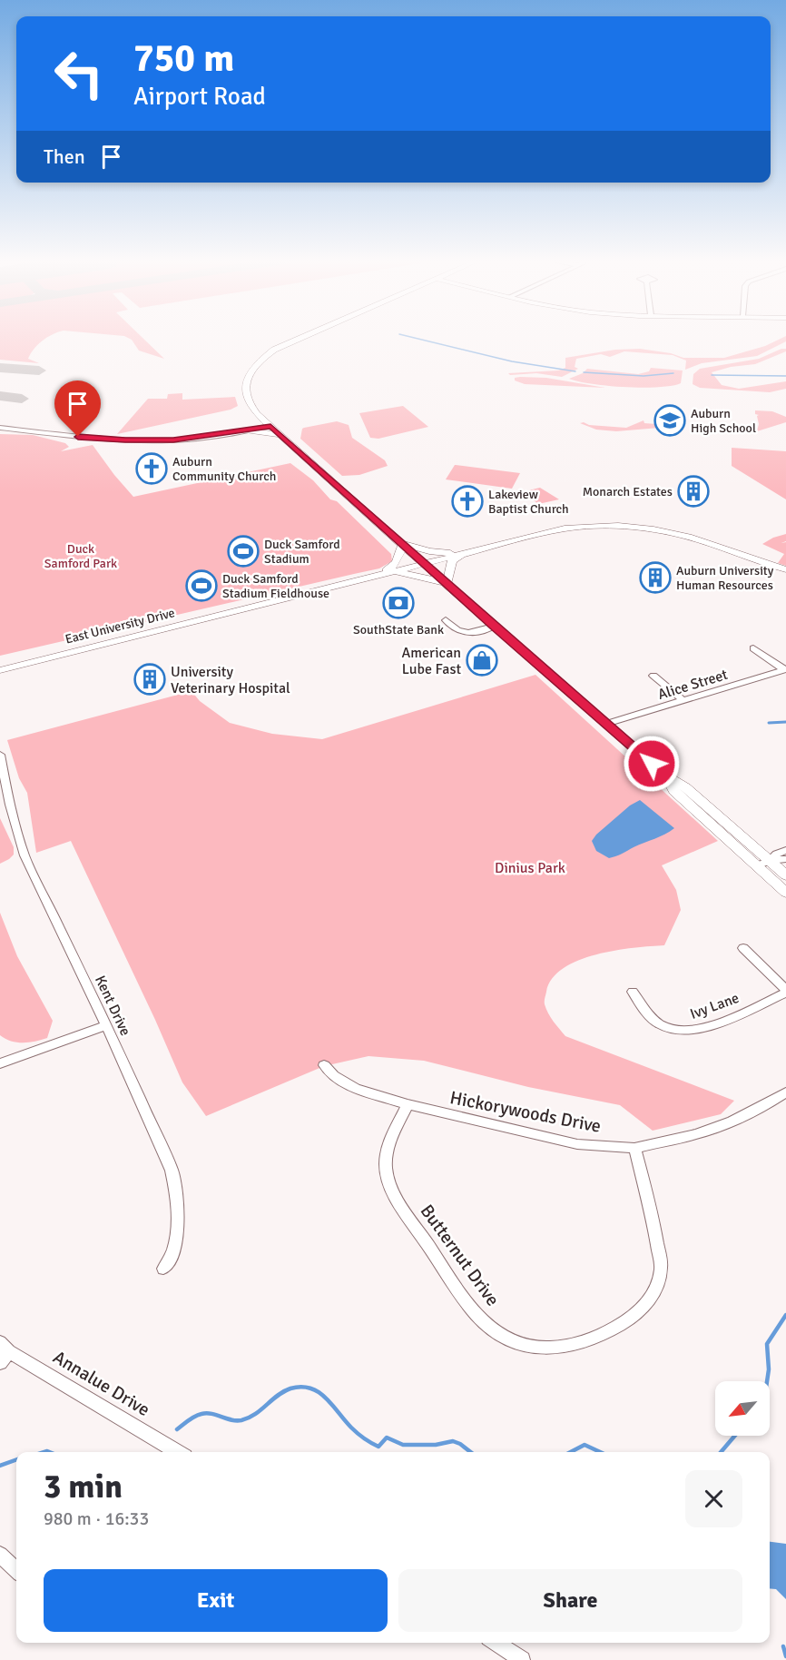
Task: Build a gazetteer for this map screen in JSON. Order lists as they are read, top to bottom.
{
  "streets": {
    "main road": ["East University Drive"],
    "street": [
      "Alice Street",
      "Kent Drive",
      "Ivy Lane",
      "Hickorywoods Drive",
      "Butternut Drive",
      "Annalue Drive"
    ]
  },
  "crossings": [
    ["Hickorywoods Drive", "Butternut Drive"]
  ],
  "parks": ["Duck Samford Park", "Dinius Park"],
  "places": {
    "school or university": ["Auburn High School"],
    "church": ["Auburn Community Church", "Lakeview Baptist Church"],
    "building": ["Monarch Estates", "Auburn University Human Resources", "University Veterinary Hospital"],
    "sports": ["Duck Samford Stadium", "Duck Samford Stadium Fieldhouse"],
    "bank": ["SouthState Bank"],
    "shop": ["American Lube Fast"]
  },
  "north": "bottom left",
  "page": {
    "turn": ["750 m", "Airport Road"],
    "then": "Then",
    "heading": ["3 min", "980 m · 16:33"],
    "buttons": ["Exit", "Share"]
  }
}
